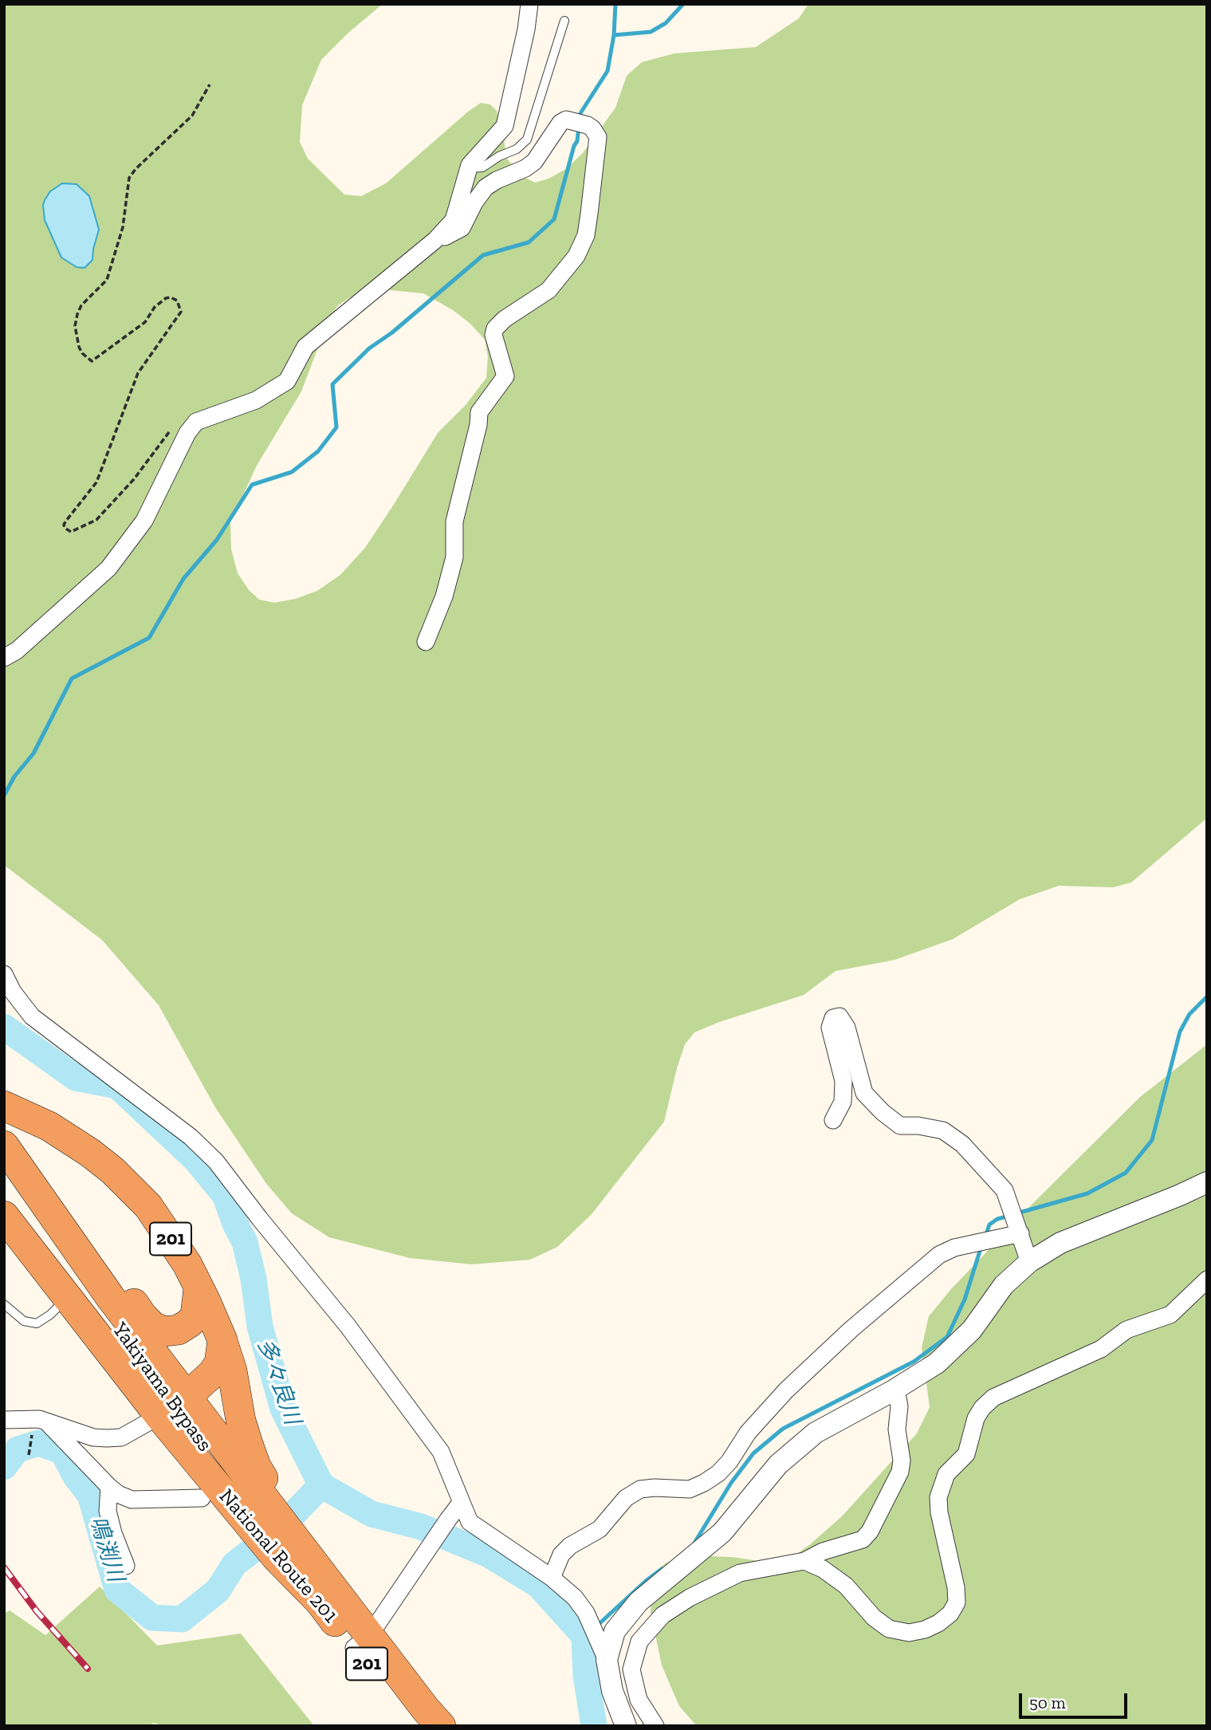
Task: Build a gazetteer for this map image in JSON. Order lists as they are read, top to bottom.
{
  "streets": {
    "highway": ["201", "Yakiyama Bypass", "National Route 201"]
  },
  "crossings": [
    ["201", "Yakiyama Bypass"],
    ["Yakiyama Bypass", "National Route 201"]
  ],
  "water": ["多々良川", "鳴渕川"],
  "scale_bar": "50 m"
}
